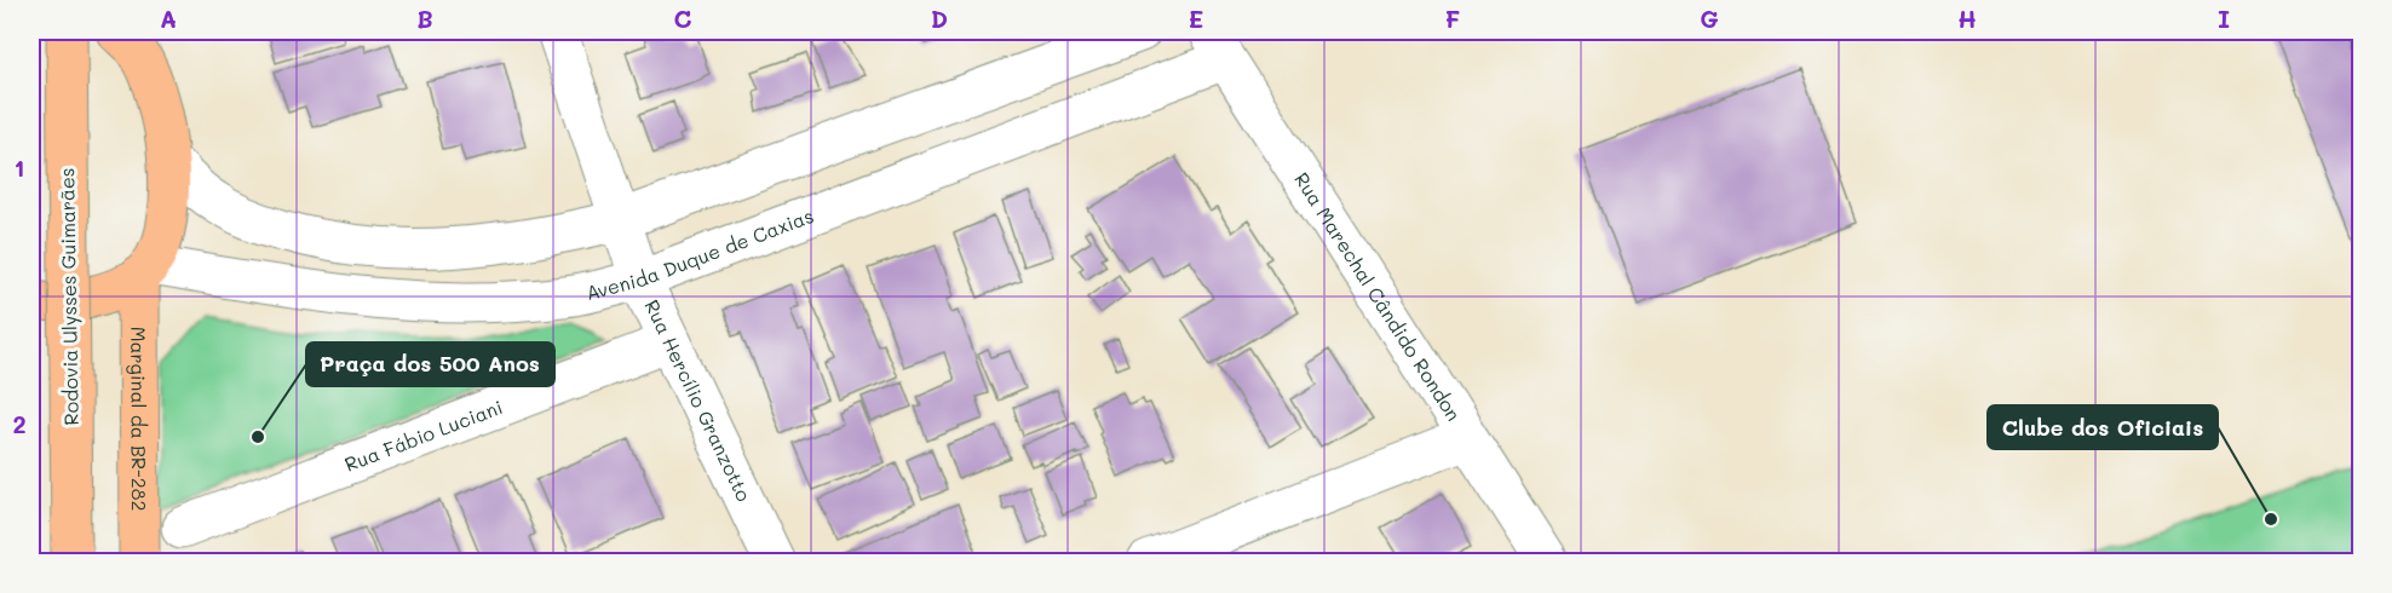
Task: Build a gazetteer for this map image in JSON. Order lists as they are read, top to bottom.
{
  "streets": {
    "main road": ["Rodovia Ulysses Guimarães", "Marginal da BR-282"],
    "street": [
      "Avenida Duque de Caxias",
      "Rua Marechal Cândido Rondon",
      "Rua Hercílio Granzotto",
      "Rua Fábio Luciani"
    ]
  },
  "crossings": [
    ["Avenida Duque de Caxias", "Rua Marechal Cândido Rondon"],
    ["Avenida Duque de Caxias", "Rua Hercílio Granzotto"],
    ["Avenida Duque de Caxias", "Marginal da BR-282"],
    ["Rua Hercílio Granzotto", "Rua Fábio Luciani"]
  ],
  "places": ["Praça dos 500 Anos", "Clube dos Oficiais"],
  "grid": {
    "columns": [
      "A",
      "B",
      "C",
      "D",
      "E",
      "F",
      "G",
      "H",
      "I"
    ],
    "rows": ["1", "2"]
  }
}
